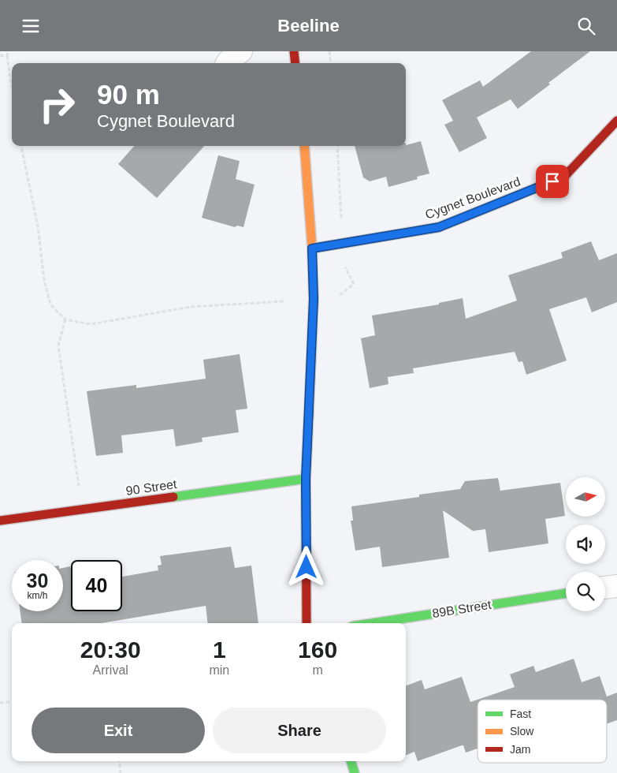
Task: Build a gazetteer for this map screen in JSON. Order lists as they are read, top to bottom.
{
  "streets": {
    "street": ["Cygnet Boulevard", "90 Street", "89B Street"]
  },
  "legend": ["Fast", "Slow", "Jam"],
  "north": "right",
  "page": {
    "header": "Beeline",
    "turn": ["90 m", "Cygnet Boulevard"],
    "speed": "30 km/h",
    "limit": "40",
    "eta": [
      "20:30",
      "Arrival",
      "1",
      "min",
      "160",
      "m"
    ],
    "buttons": ["Exit", "Share"]
  }
}
